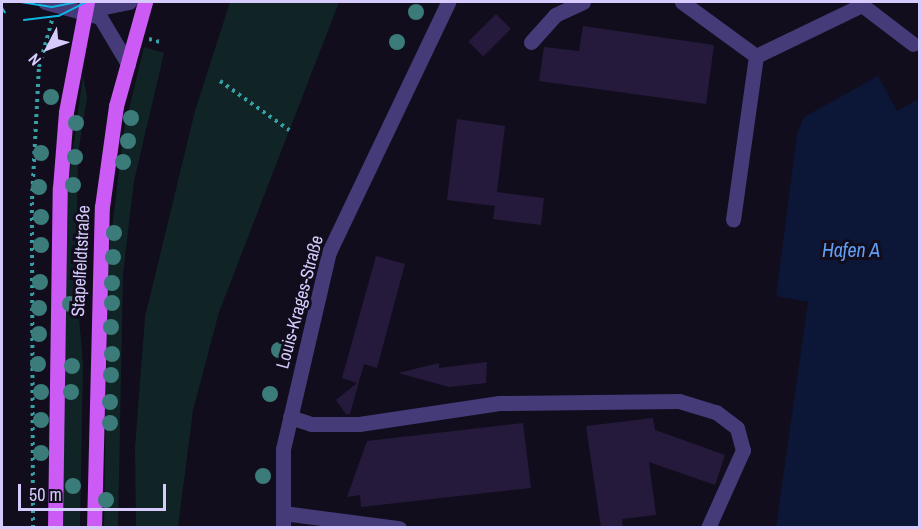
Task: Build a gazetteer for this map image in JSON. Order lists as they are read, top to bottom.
{
  "streets": {
    "main road": ["Stapelfeldtstraße"],
    "street": ["Louis-Krages-Straße"]
  },
  "water": ["Hafen A"],
  "scale_bar": "50 m",
  "north": "bottom left"
}
